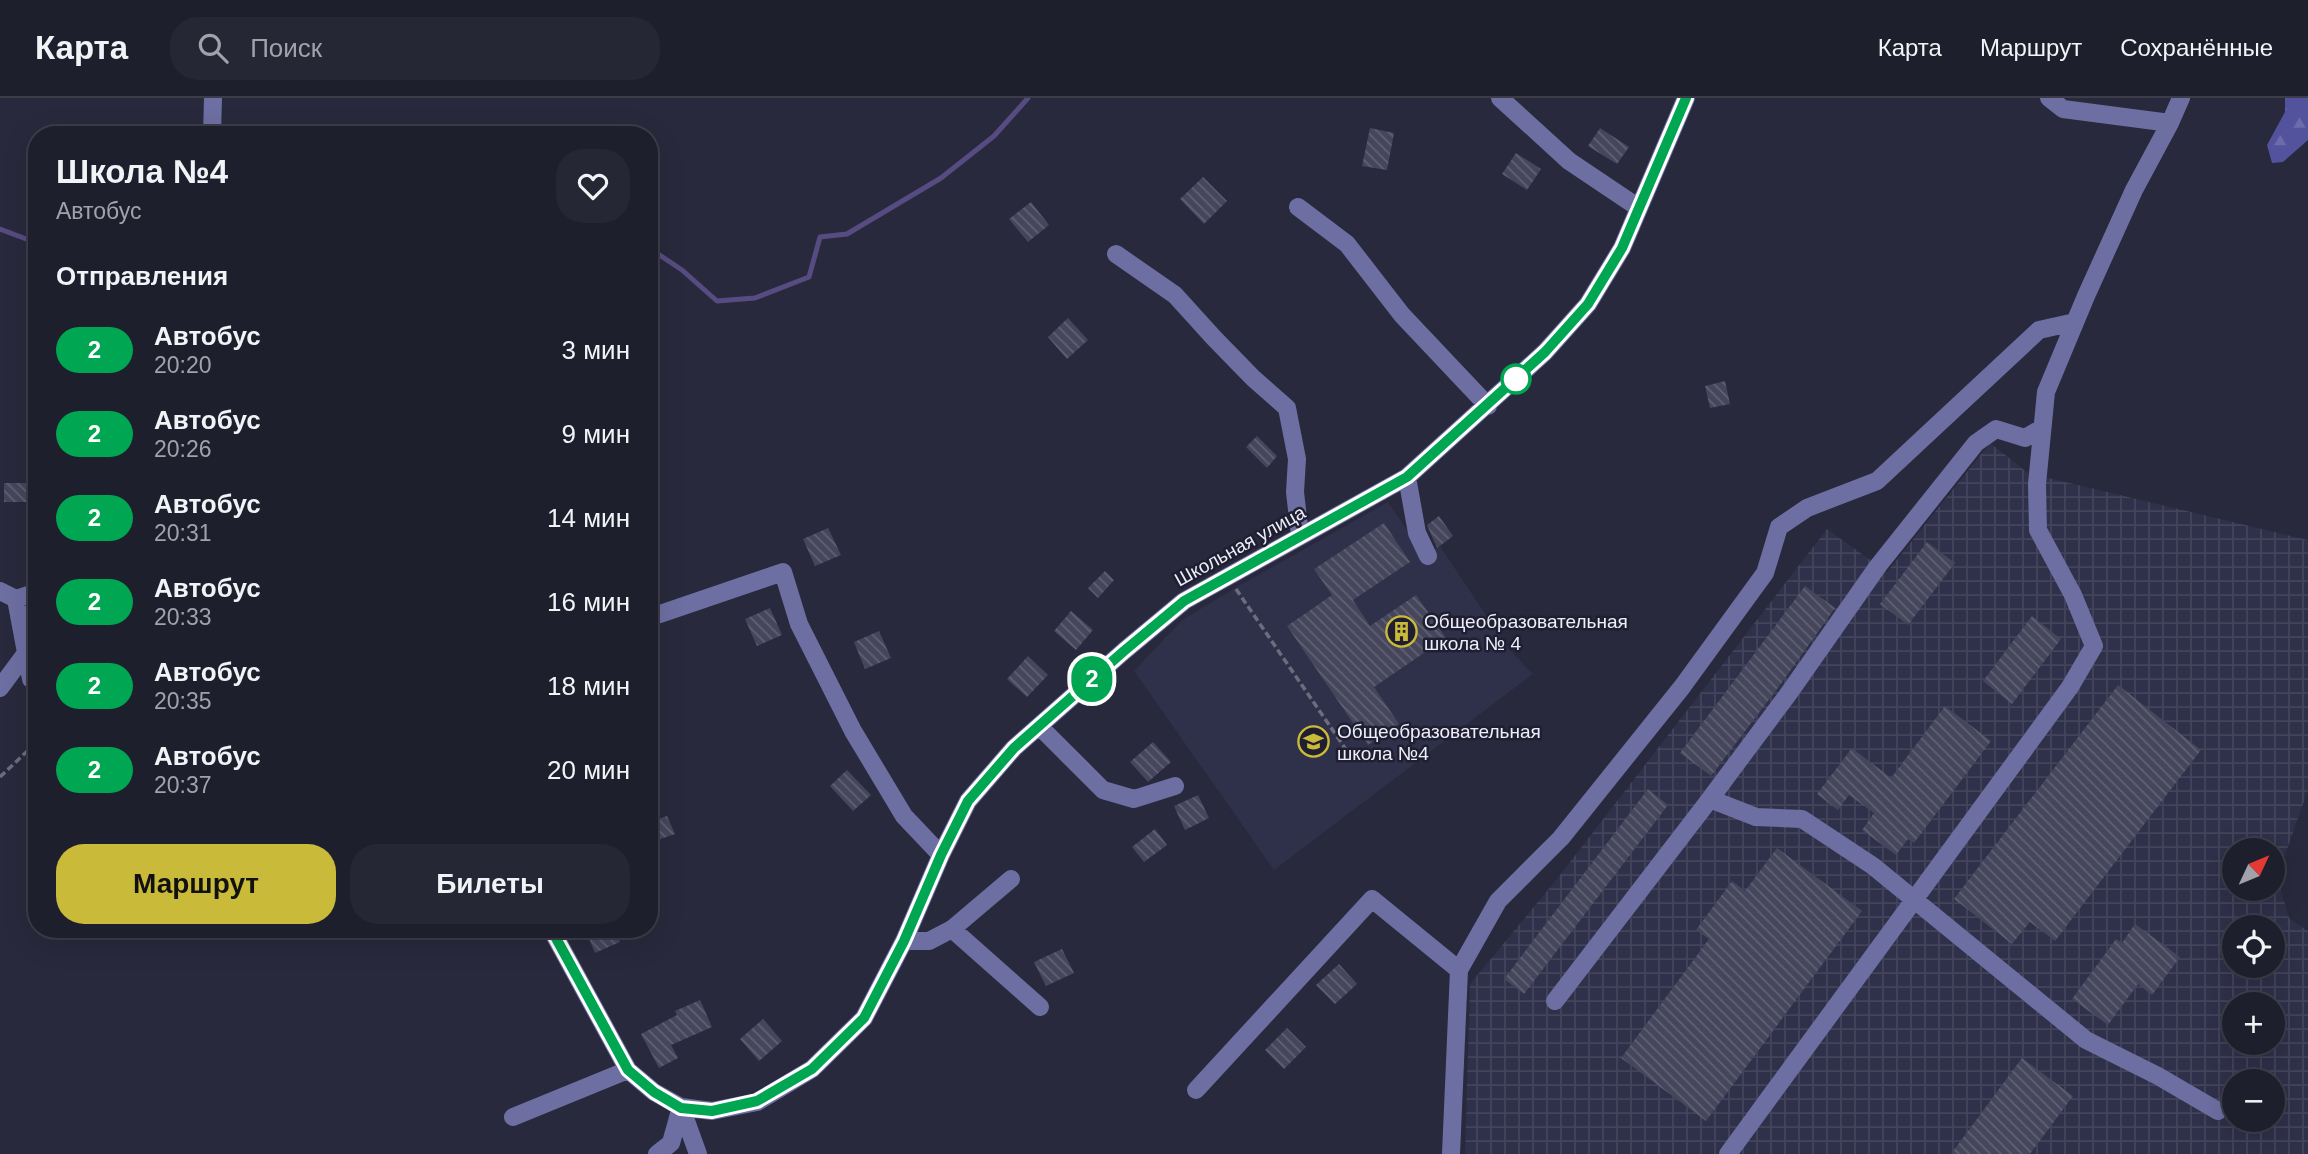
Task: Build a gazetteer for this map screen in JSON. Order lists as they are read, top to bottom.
{
  "streets": {
    "street": ["Школьная улица"]
  },
  "places": {
    "building": ["Общеобразовательная школа № 4"],
    "school or university": ["Общеобразовательная школа №4"]
  },
  "lines": ["bus line 2"],
  "north": "top right",
  "page": {
    "header": "Карта",
    "search": "Поиск",
    "nav": ["Карта", "Маршрут", "Сохранённые"],
    "on_map": "2",
    "heading": [
      ["Школа №4", "Автобус"],
      "Отправления"
    ],
    "list": [
      {
        "mark": "2",
        "name": "Автобус",
        "note": "20:20",
        "value": "3 мин"
      },
      {
        "mark": "2",
        "name": "Автобус",
        "note": "20:26",
        "value": "9 мин"
      },
      {
        "mark": "2",
        "name": "Автобус",
        "note": "20:31",
        "value": "14 мин"
      },
      {
        "mark": "2",
        "name": "Автобус",
        "note": "20:33",
        "value": "16 мин"
      },
      {
        "mark": "2",
        "name": "Автобус",
        "note": "20:35",
        "value": "18 мин"
      },
      {
        "mark": "2",
        "name": "Автобус",
        "note": "20:37",
        "value": "20 мин"
      }
    ],
    "buttons": ["Маршрут", "Билеты"],
    "map_buttons": ["+", "−"]
  }
}
